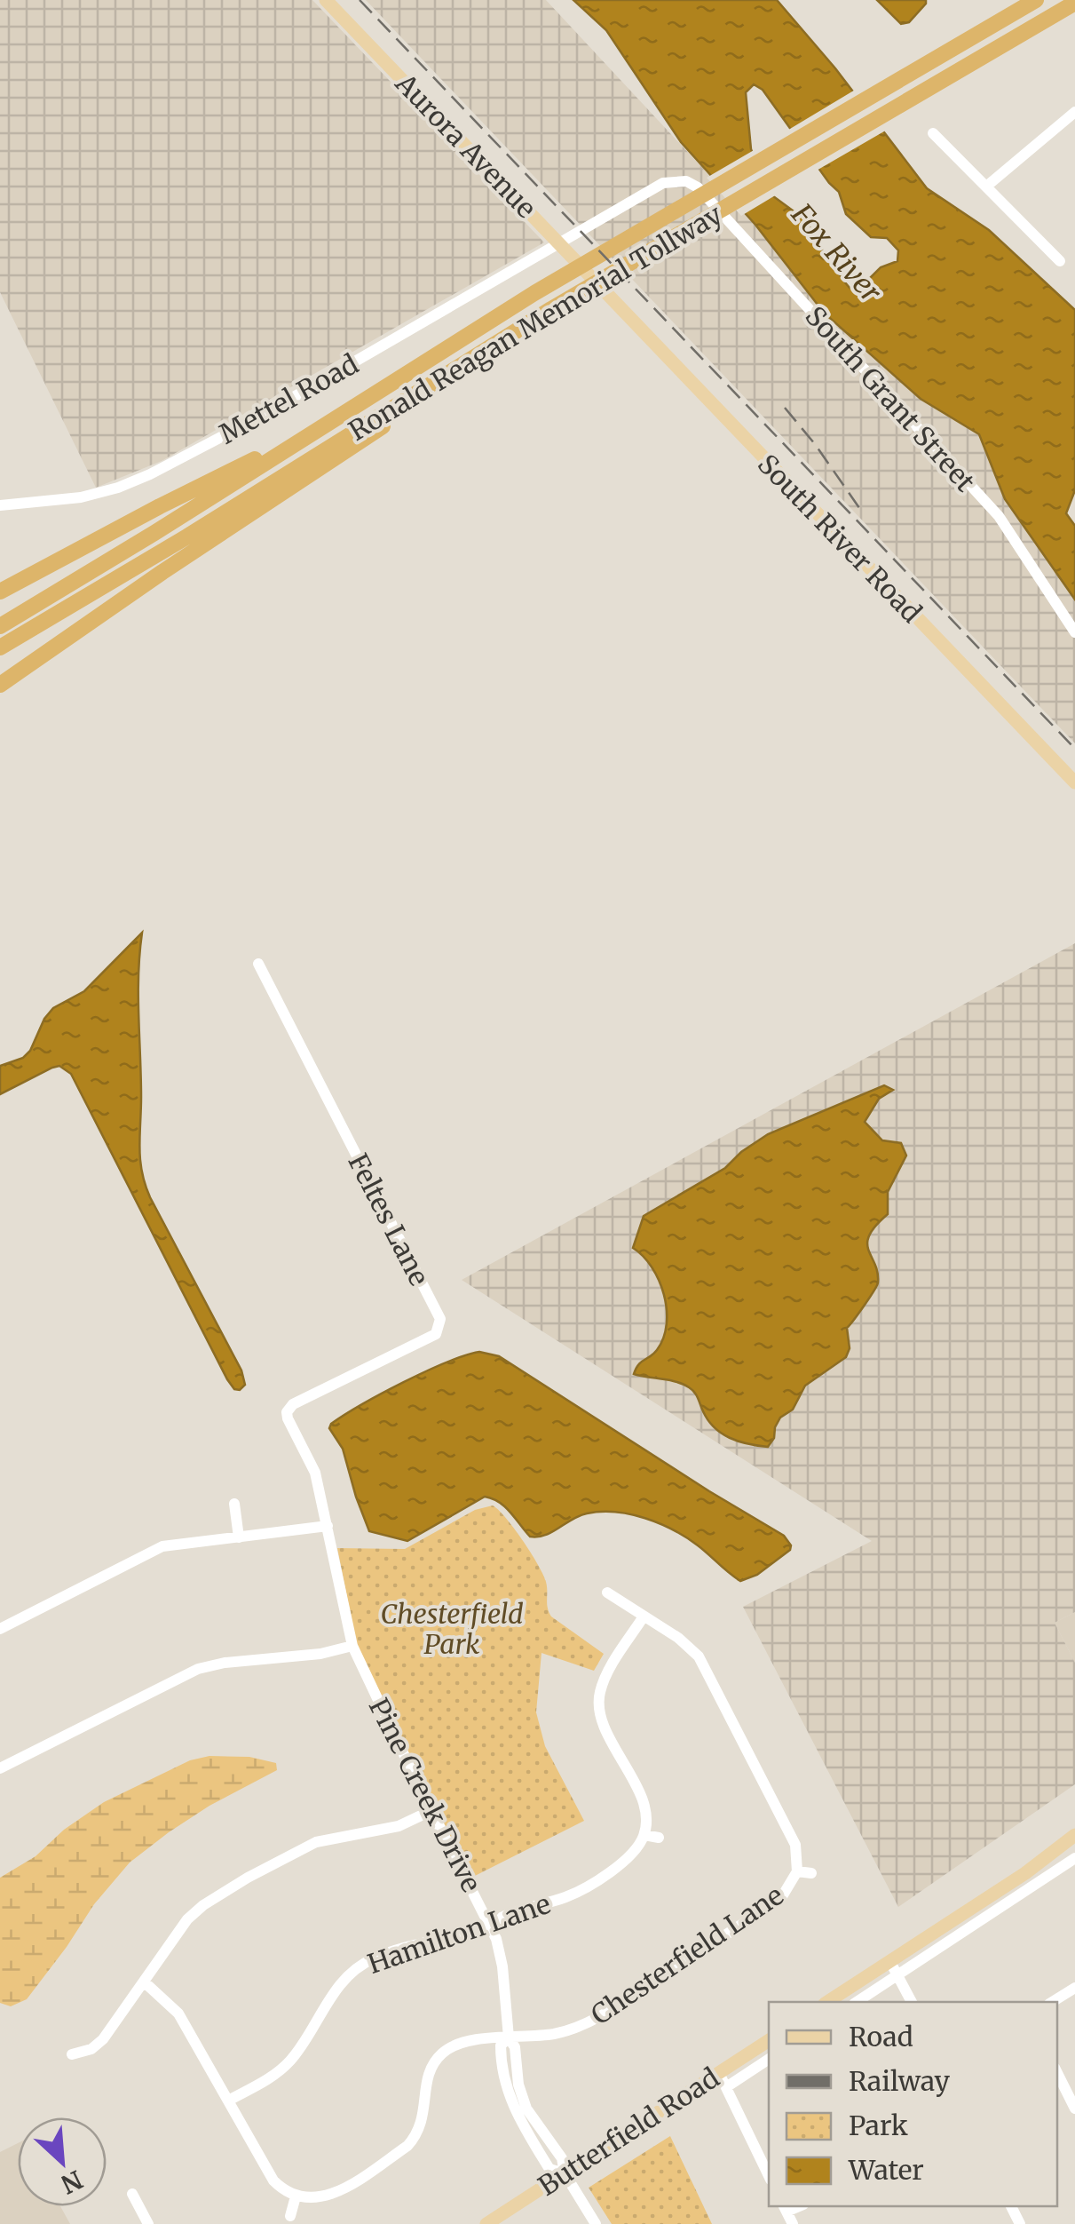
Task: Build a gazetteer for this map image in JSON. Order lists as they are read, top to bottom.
{
  "streets": {
    "highway": ["Ronald Reagan Memorial Tollway"],
    "main road": ["Aurora Avenue", "South River Road", "Butterfield Road"],
    "street": [
      "Mettel Road",
      "South Grant Street",
      "Feltes Lane",
      "Pine Creek Drive",
      "Hamilton Lane",
      "Chesterfield Lane"
    ]
  },
  "crossings": [
    ["Aurora Avenue", "Mettel Road"],
    ["Aurora Avenue", "South River Road"],
    ["Mettel Road", "South Grant Street"],
    ["Feltes Lane", "Pine Creek Drive"],
    ["Pine Creek Drive", "Hamilton Lane"],
    ["Pine Creek Drive", "Chesterfield Lane"],
    ["Pine Creek Drive", "Butterfield Road"]
  ],
  "water": ["Fox River"],
  "parks": ["Chesterfield Park"],
  "legend": [
    "Road",
    "Railway",
    "Park",
    "Water"
  ],
  "north": "bottom right"
}
